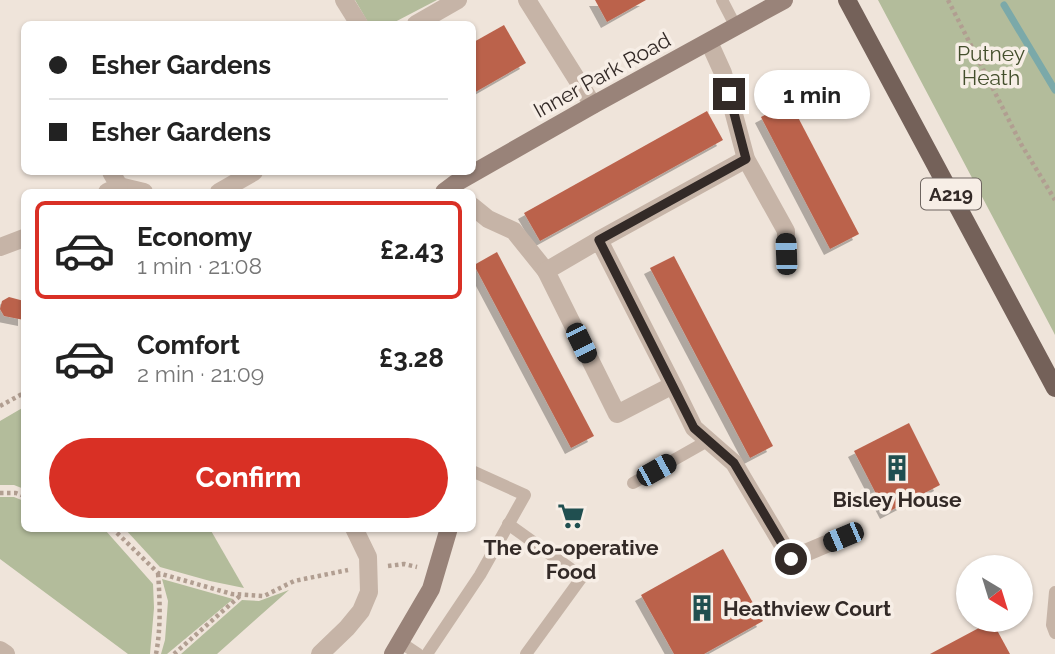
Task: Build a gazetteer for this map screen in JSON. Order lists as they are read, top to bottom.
{
  "streets": {
    "main road": ["A219"],
    "street": ["Inner Park Road"]
  },
  "parks": ["Putney Heath"],
  "places": {
    "building": ["Bisley House", "Heathview Court"],
    "supermarket": ["The Co-operative Food"]
  },
  "north": "bottom right",
  "page": {
    "banner": ["Esher Gardens", "Esher Gardens"],
    "bubble": "1 min",
    "list": [
      {
        "name": "Economy",
        "note": "1 min · 21:08",
        "value": "£2.43"
      },
      {
        "name": "Comfort",
        "note": "2 min · 21:09",
        "value": "£3.28"
      }
    ],
    "buttons": "Confirm"
  }
}
